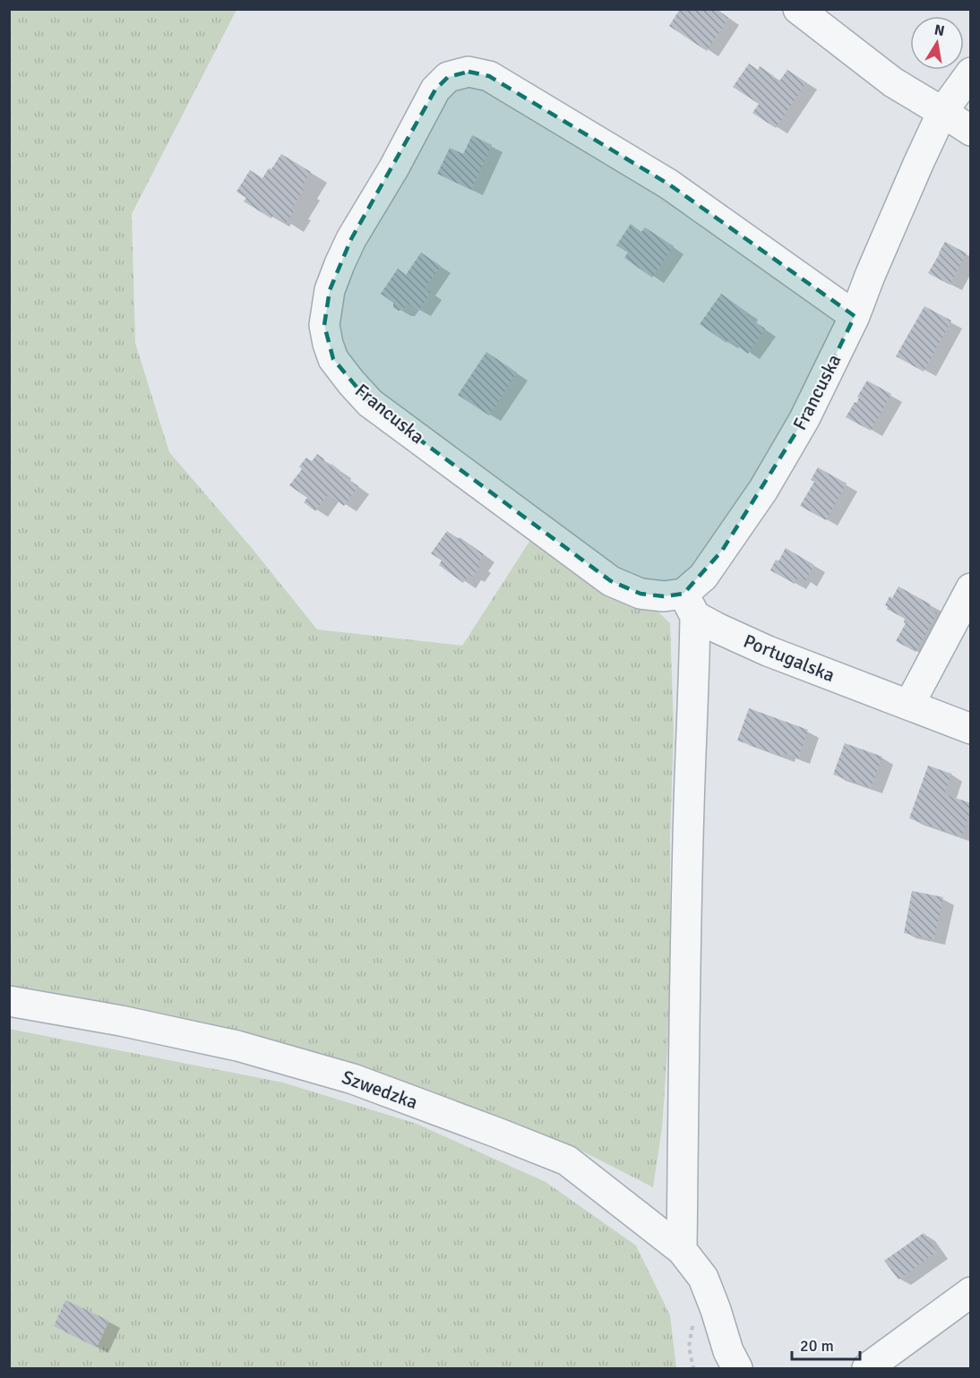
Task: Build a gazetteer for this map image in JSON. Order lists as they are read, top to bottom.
{
  "streets": {
    "street": ["Francuska", "Portugalska", "Szwedzka"]
  },
  "crossings": [
    ["Francuska", "Portugalska"]
  ],
  "scale_bar": "20 m",
  "north": "top"
}
